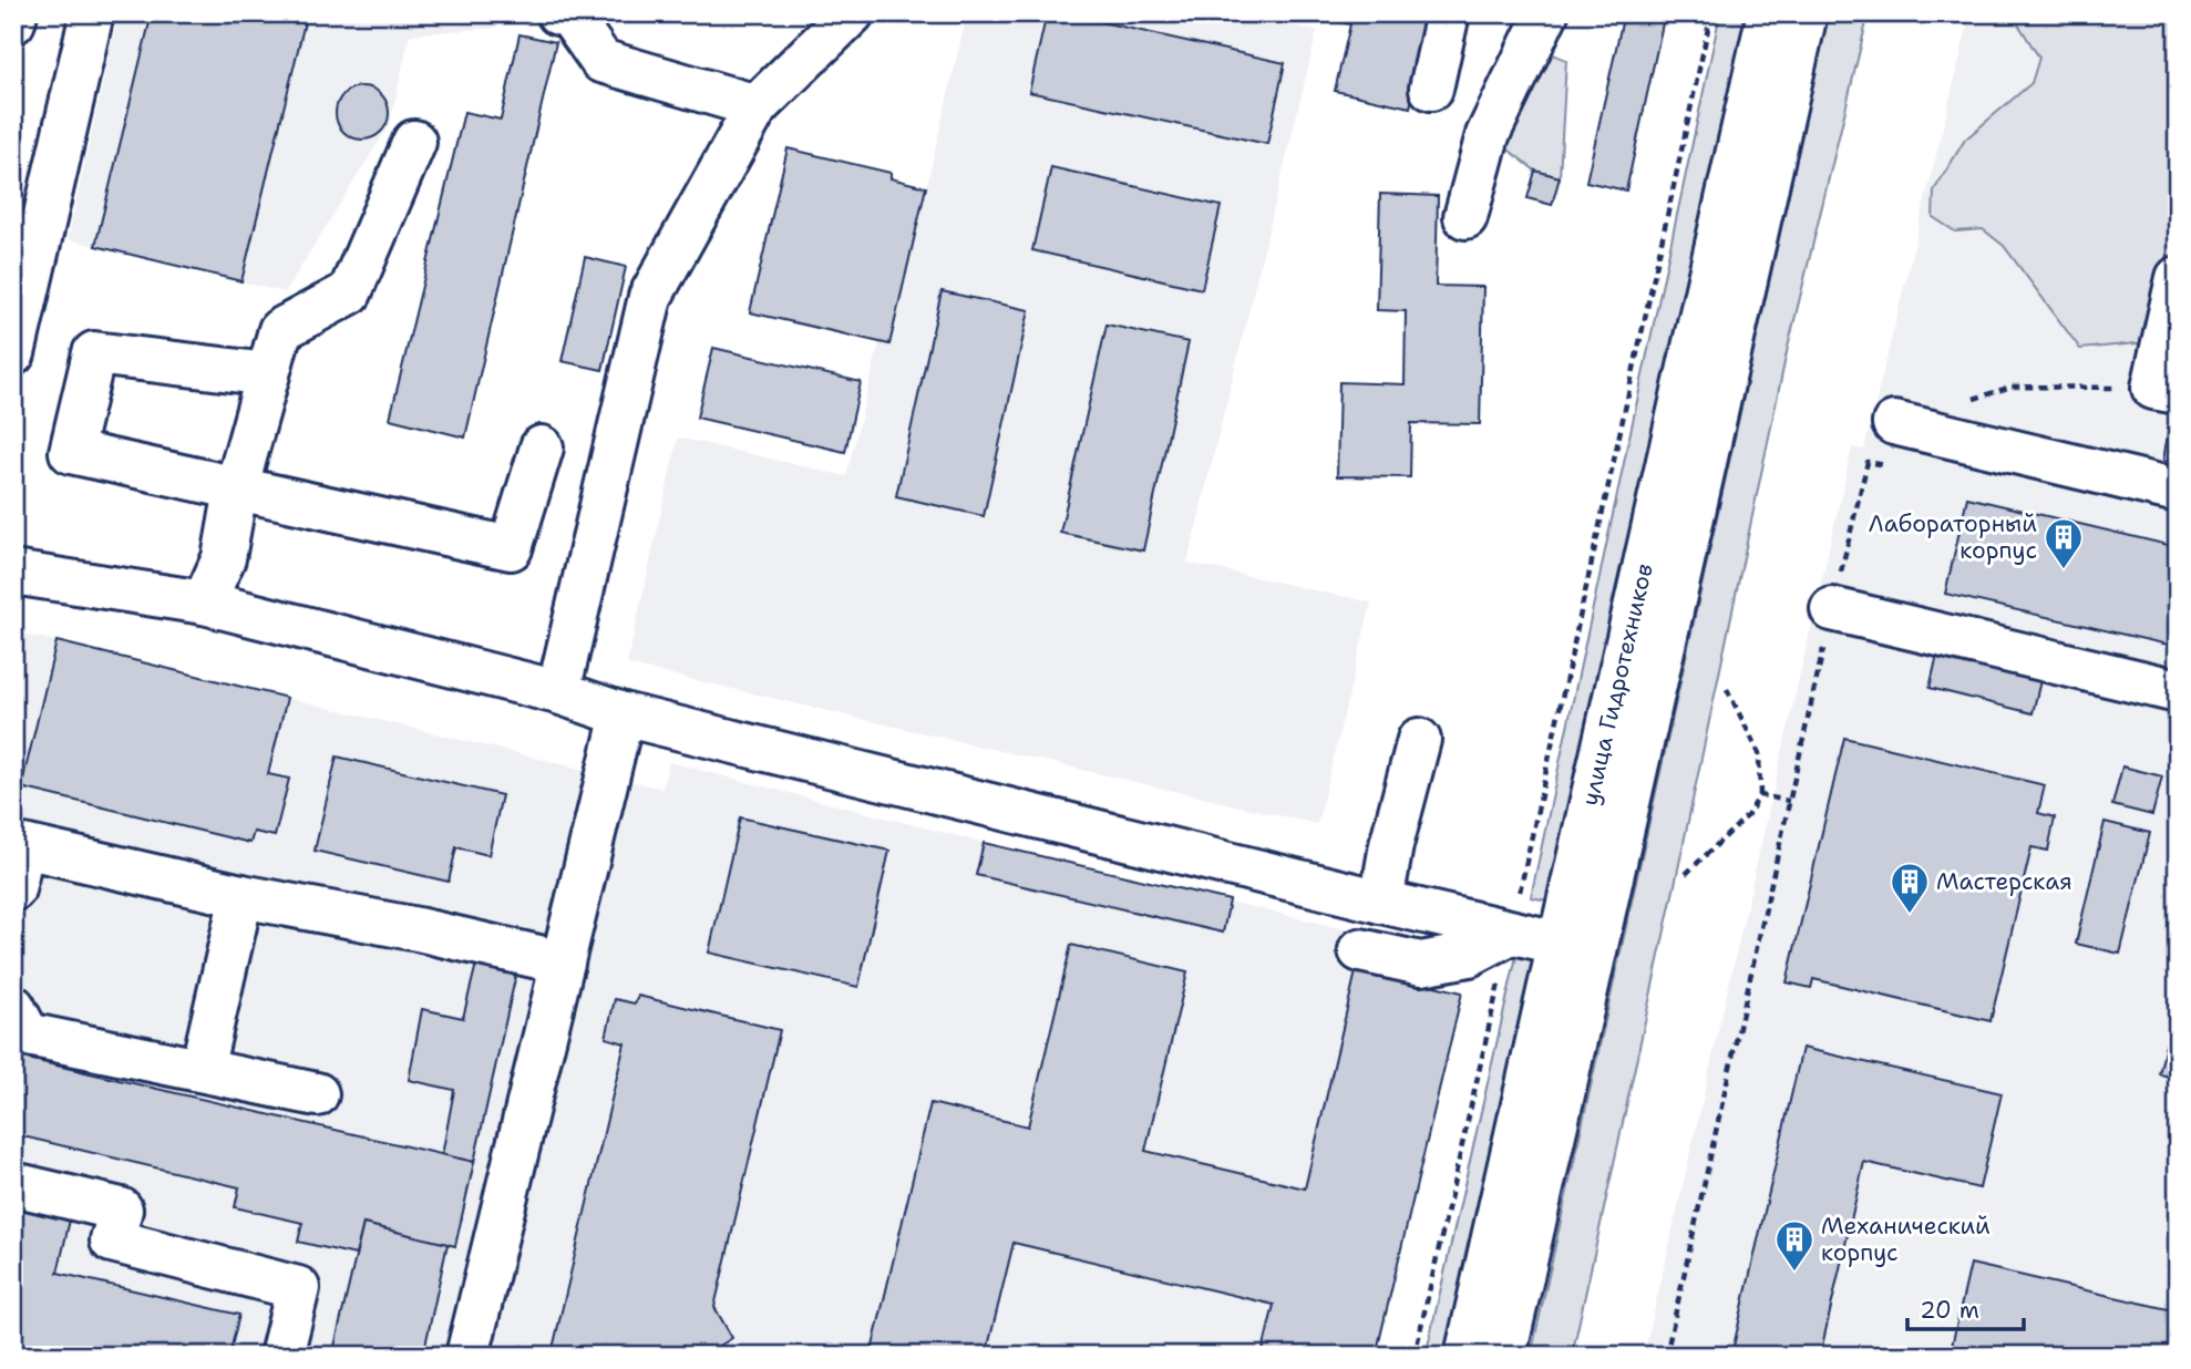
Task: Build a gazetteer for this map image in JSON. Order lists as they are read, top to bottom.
{
  "streets": {
    "street": ["улица Гидротехников"]
  },
  "places": {
    "building": ["Лабораторный корпус", "Мастерская", "Механический корпус"]
  },
  "scale_bar": "20 m"
}
